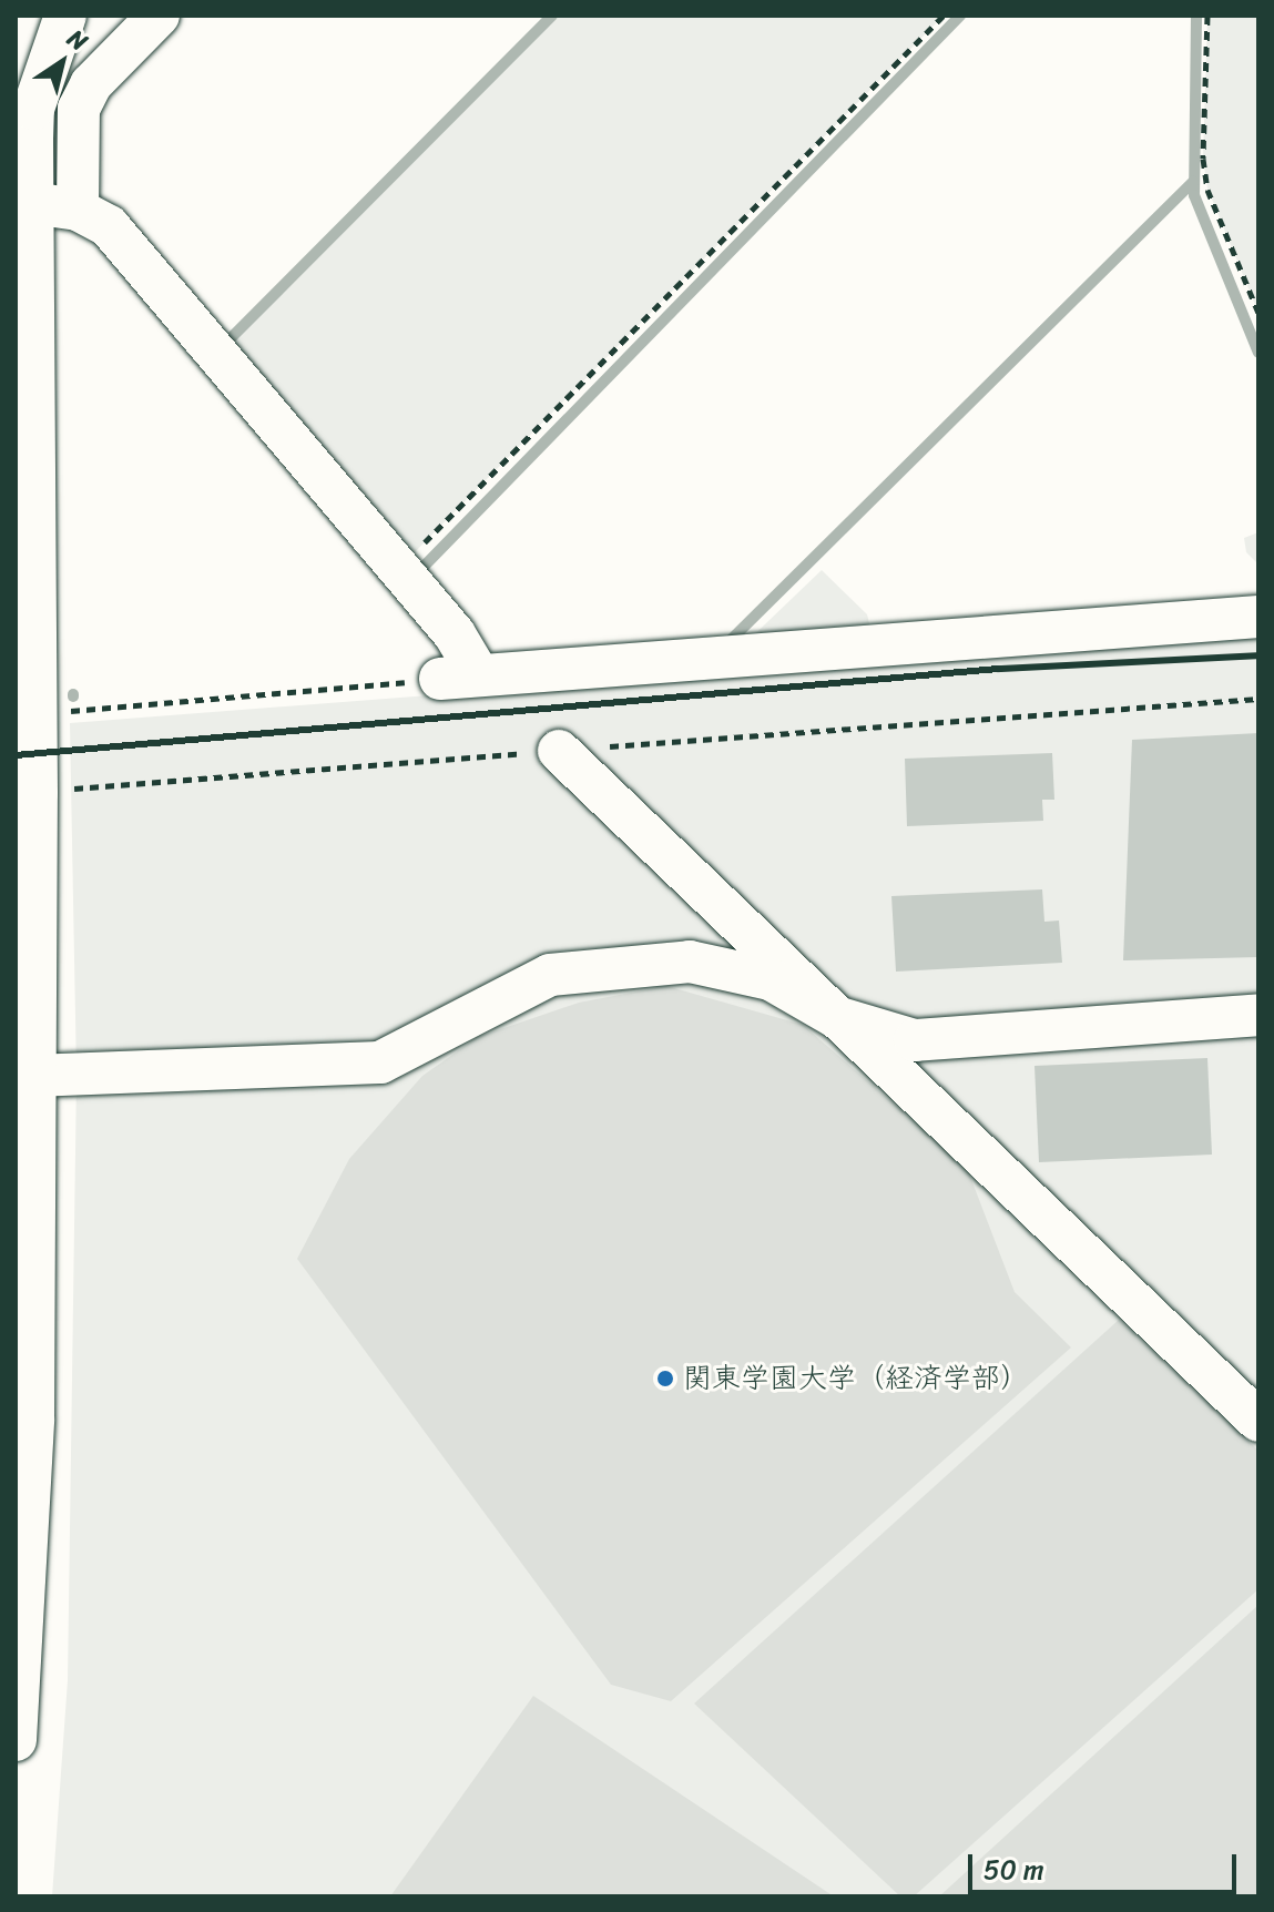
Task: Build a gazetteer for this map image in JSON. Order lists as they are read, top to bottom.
{
  "places": ["関東学園大学（経済学部）"],
  "scale_bar": "50 m",
  "north": "top right"
}
